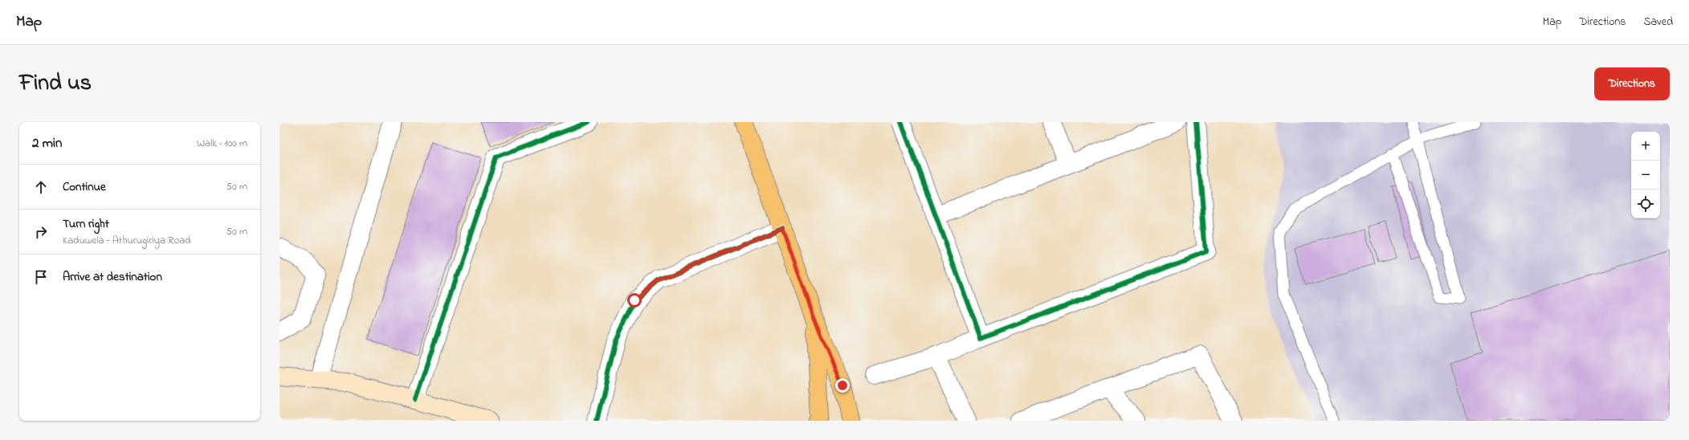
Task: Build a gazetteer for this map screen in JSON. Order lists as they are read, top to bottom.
{
  "page": {
    "header": "Map",
    "nav": ["Map", "Directions", "Saved"],
    "title": "Find us",
    "buttons": "Directions",
    "heading": ["2 min", "Walk · 100 m"],
    "map_buttons": ["+", "−"],
    "list": [
      ["Continue", "50 m"],
      ["Turn right", "Kaduwela – Athurugiriya Road", "50 m"],
      "Arrive at destination"
    ]
  }
}
